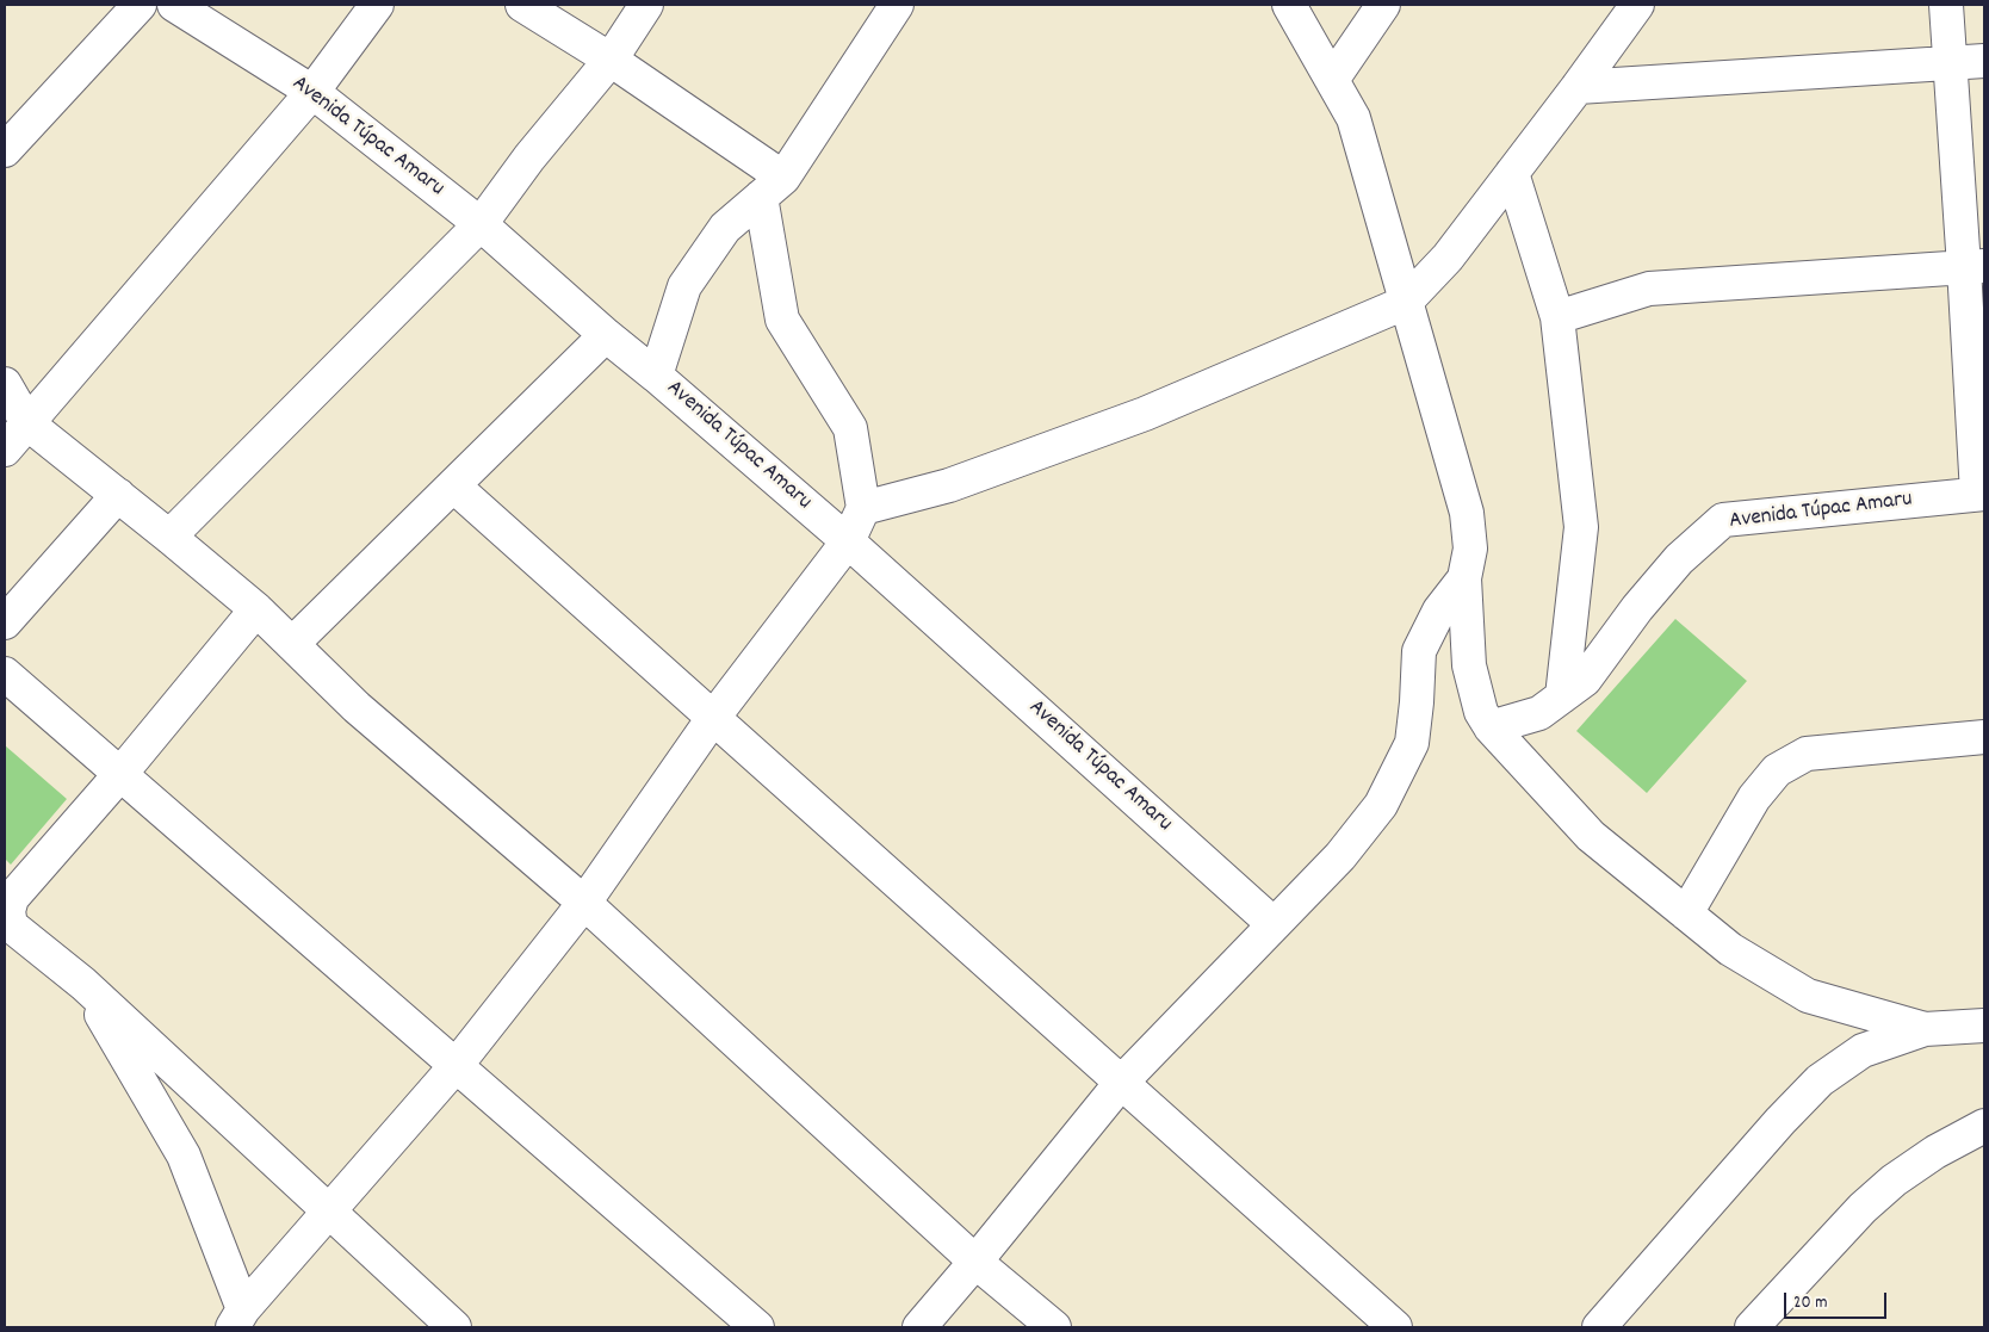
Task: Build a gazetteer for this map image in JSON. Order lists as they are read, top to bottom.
{
  "streets": {
    "street": ["Avenida Túpac Amaru"]
  },
  "scale_bar": "20 m"
}
